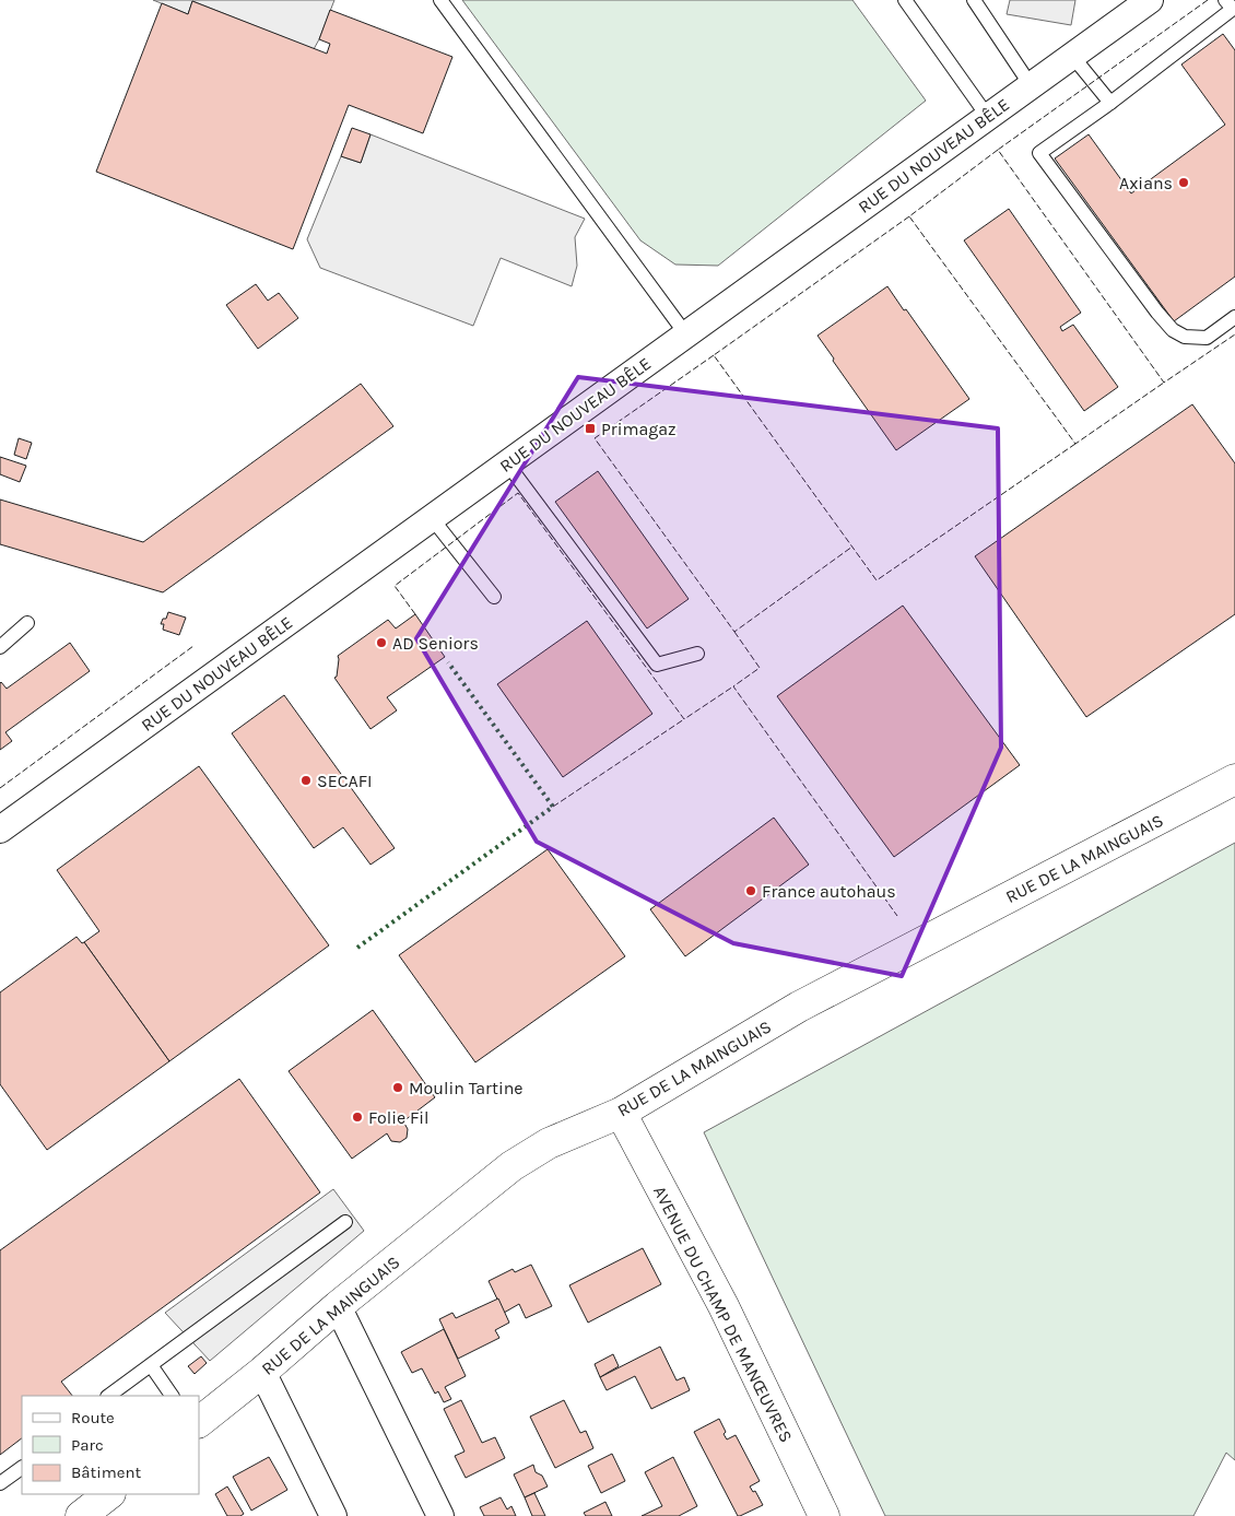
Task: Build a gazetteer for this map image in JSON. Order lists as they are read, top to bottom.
{
  "streets": {
    "street": ["RUE DU NOUVEAU BÊLE", "RUE DE LA MAINGUAIS", "AVENUE DU CHAMP DE MANŒUVRES"]
  },
  "crossings": [
    ["RUE DE LA MAINGUAIS", "AVENUE DU CHAMP DE MANŒUVRES"]
  ],
  "places": {
    "other": [
      "Axians",
      "AD Seniors",
      "SECAFI",
      "France autohaus",
      "Moulin Tartine",
      "Folie Fil"
    ],
    "transit": ["Primagaz"]
  },
  "legend": ["Route", "Parc", "Bâtiment"]
}
